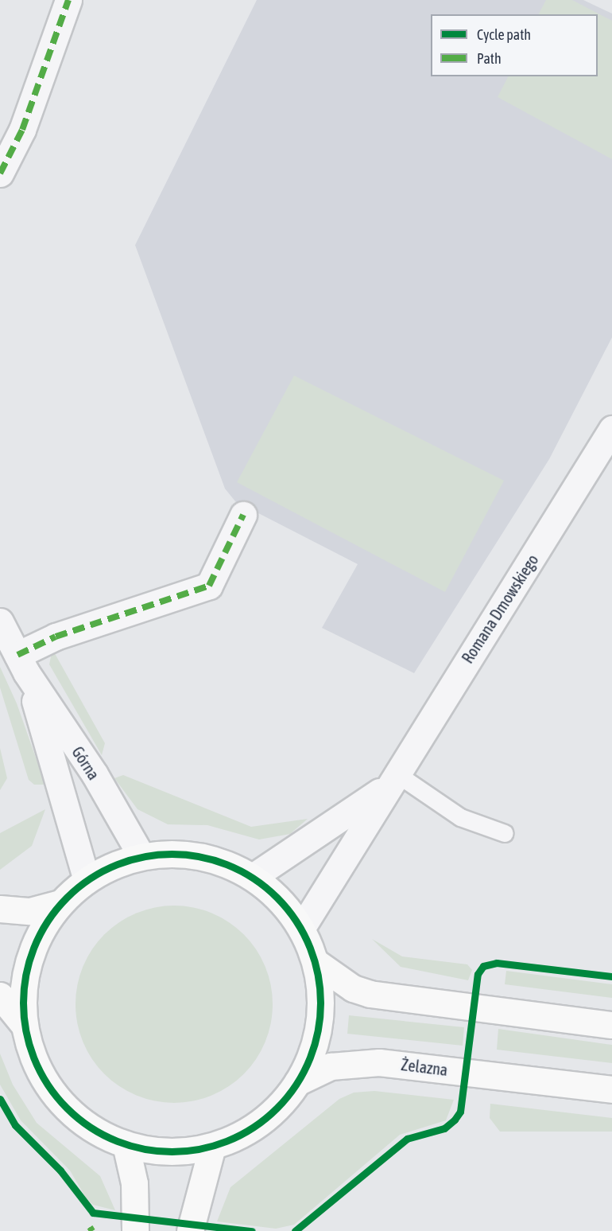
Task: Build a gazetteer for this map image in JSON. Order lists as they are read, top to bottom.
{
  "streets": {
    "street": ["Romana Dmowskiego", "Górna", "Żelazna"]
  },
  "legend": ["Cycle path", "Path"]
}
